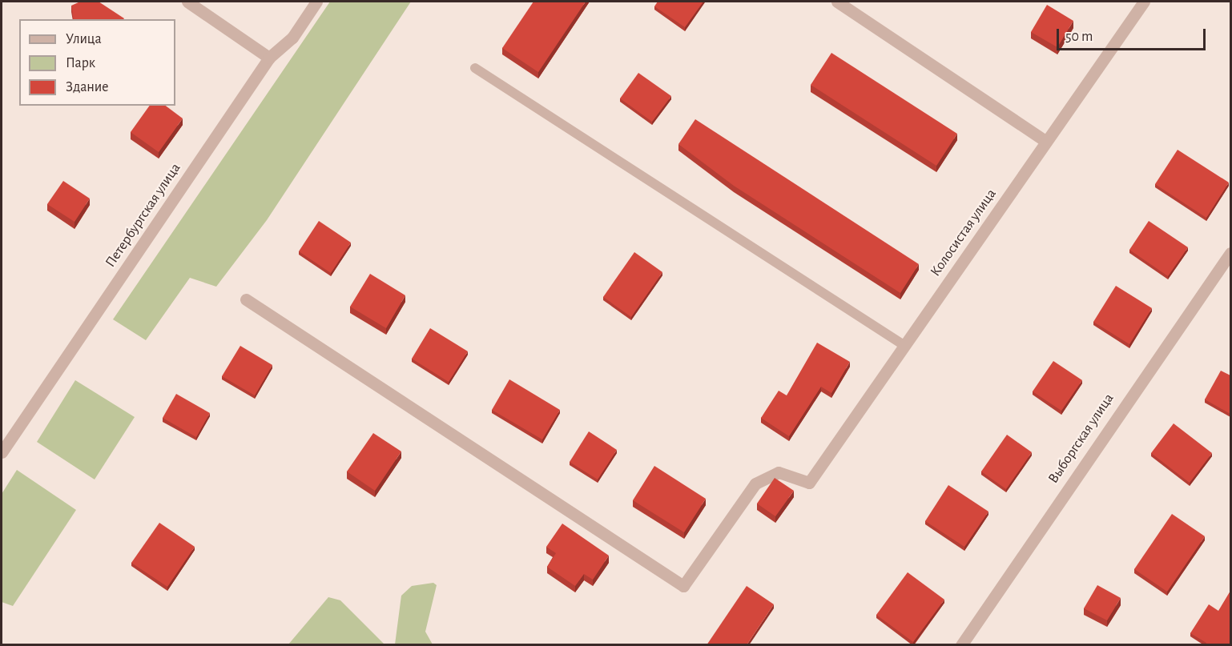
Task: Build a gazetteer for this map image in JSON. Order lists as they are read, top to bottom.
{
  "streets": {
    "street": ["Петербургская улица", "Колосистая улица", "Выборгская улица"]
  },
  "legend": ["Улица", "Парк", "Здание"],
  "scale_bar": "50 m"
}
